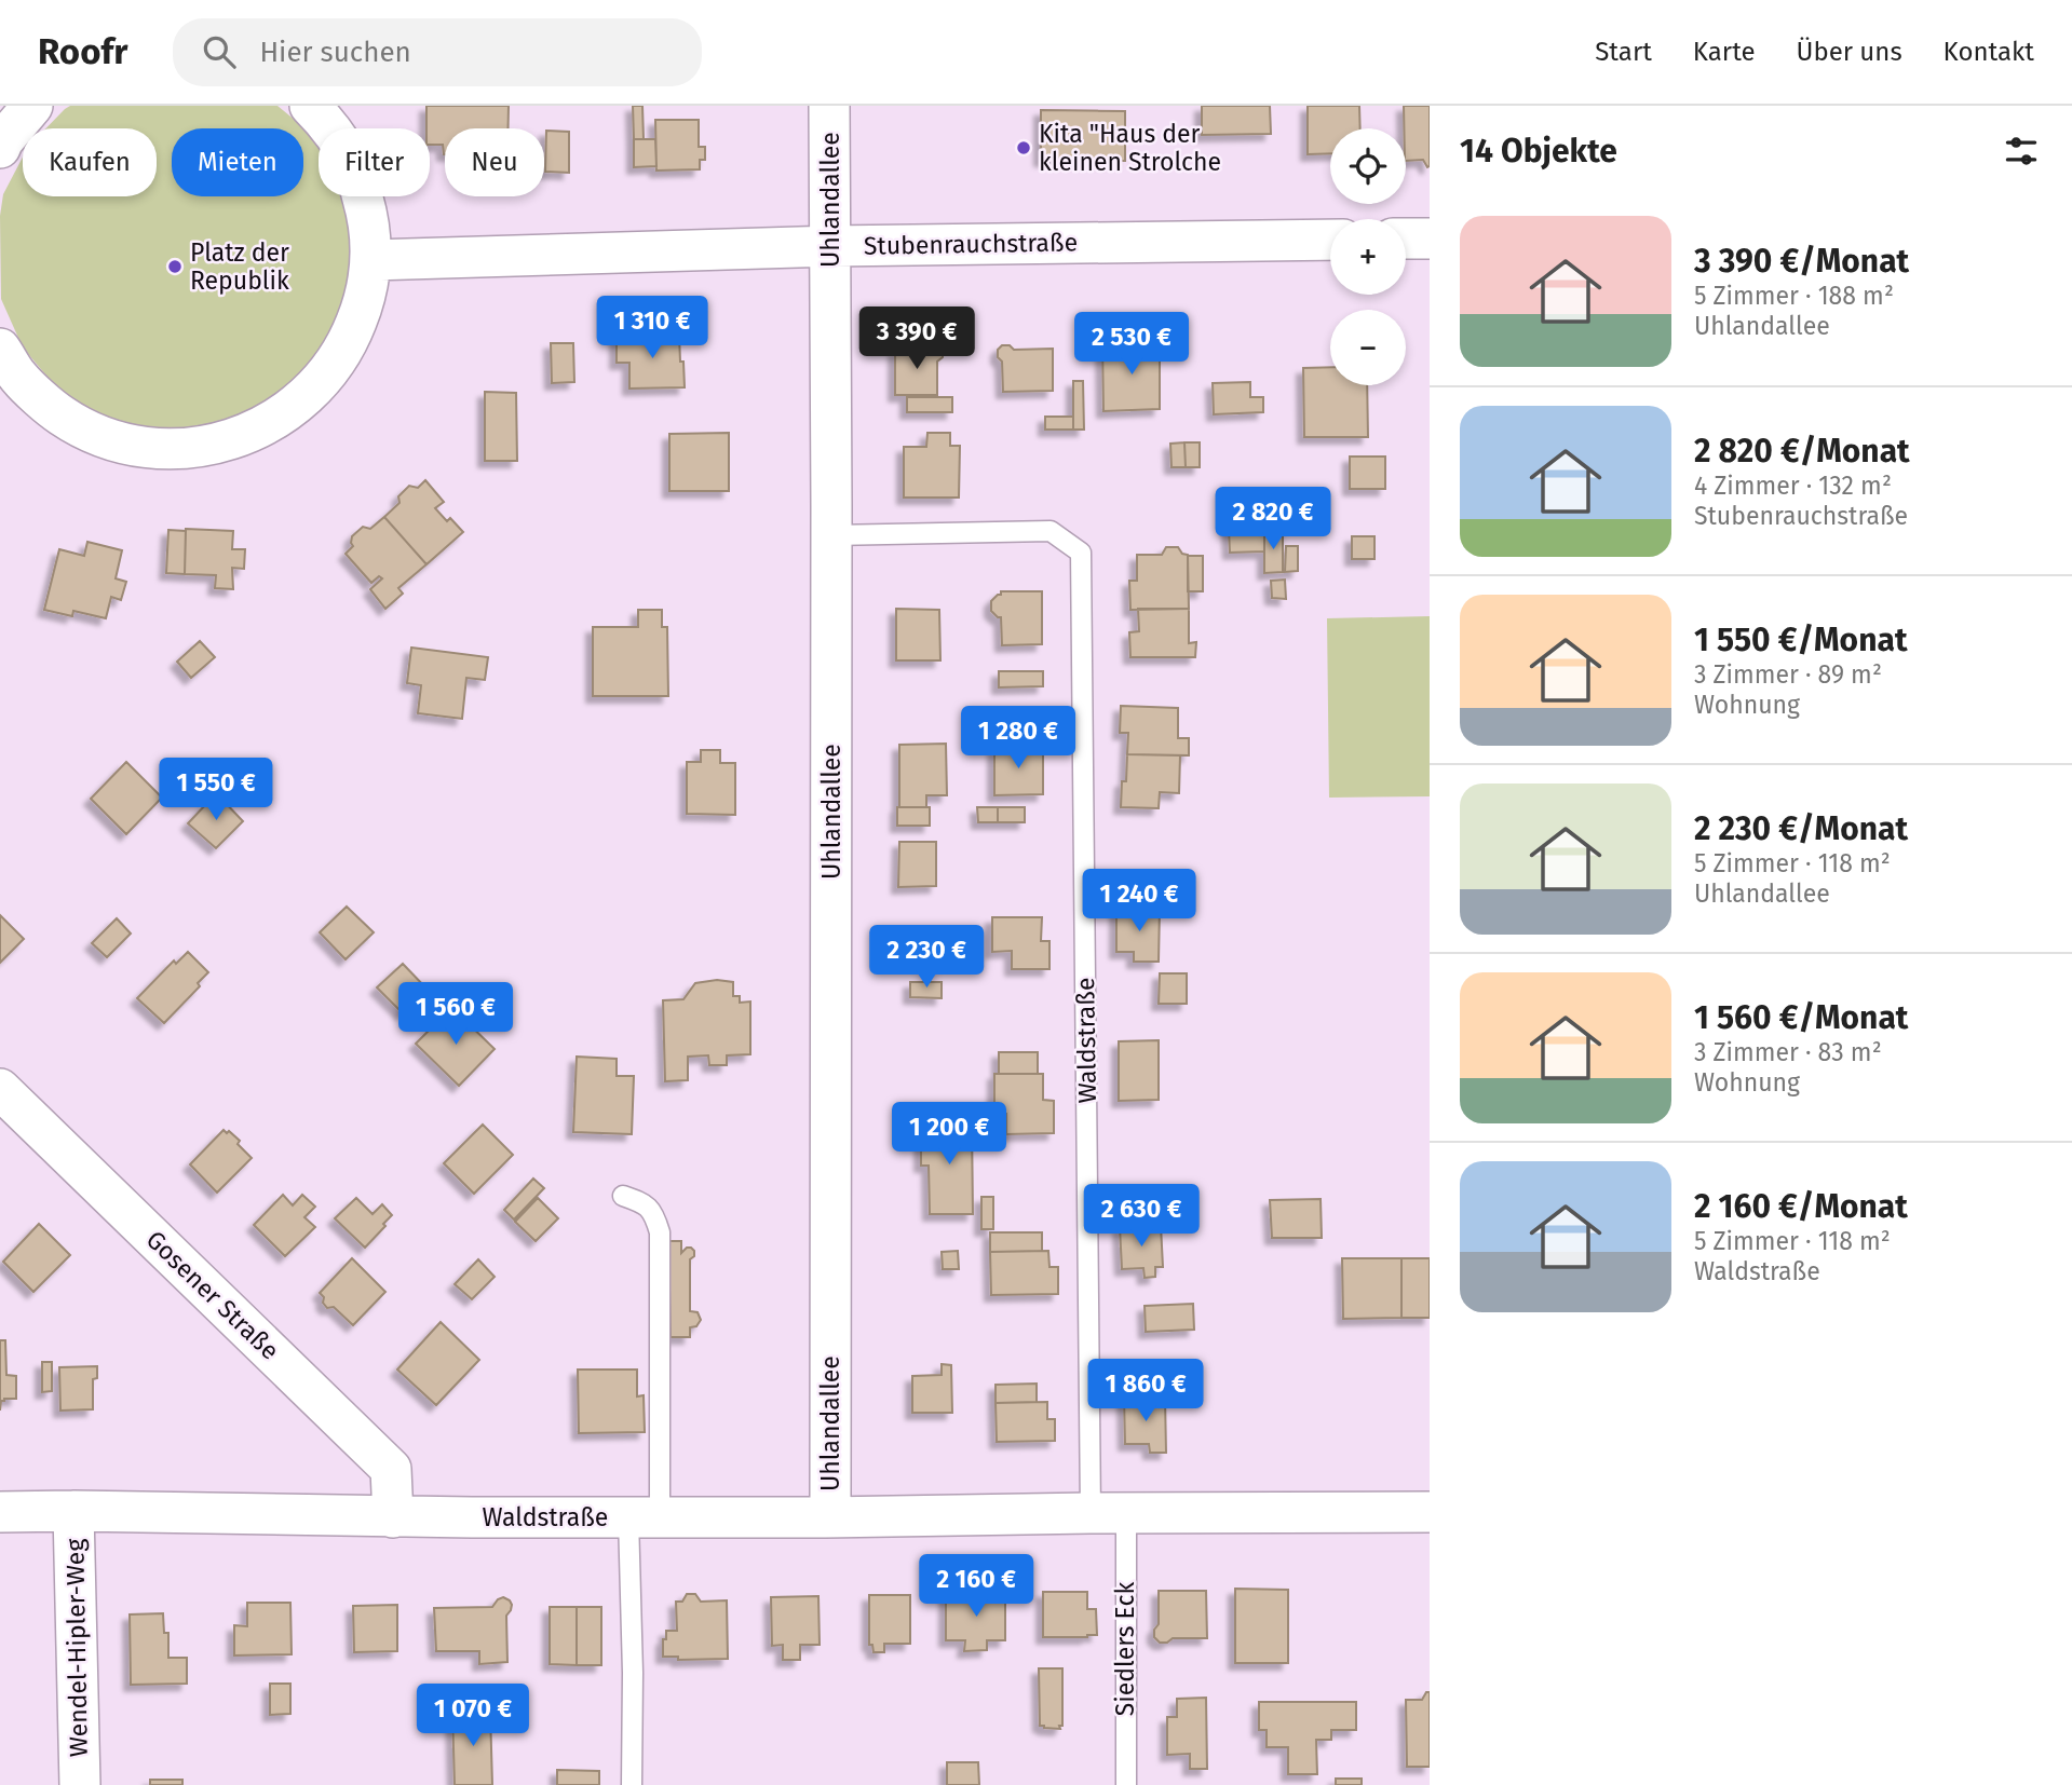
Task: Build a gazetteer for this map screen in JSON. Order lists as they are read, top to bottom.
{
  "streets": {
    "street": [
      "Uhlandallee",
      "Stubenrauchstraße",
      "Waldstraße",
      "Gosener Straße",
      "Wendel-Hipler-Weg"
    ],
    "lane": ["Siedlers Eck"]
  },
  "crossings": [
    ["Uhlandallee", "Stubenrauchstraße"],
    ["Uhlandallee", "Waldstraße"],
    ["Waldstraße", "Gosener Straße"],
    ["Waldstraße", "Wendel-Hipler-Weg"],
    ["Waldstraße", "Siedlers Eck"]
  ],
  "places": ["Kita \"Haus der kleinen Strolche", "Platz der Republik"],
  "page": {
    "header": "Roofr",
    "search": "Hier suchen",
    "nav": [
      "Start",
      "Karte",
      "Über uns",
      "Kontakt"
    ],
    "heading": "14 Objekte",
    "map_buttons": ["+", "−"],
    "chip": [
      "Kaufen",
      "Mieten",
      "Filter",
      "Neu"
    ],
    "list": [
      {
        "name": "3 390 €/Monat",
        "note": "5 Zimmer · 188 m² · Uhlandallee"
      },
      {
        "name": "2 820 €/Monat",
        "note": "4 Zimmer · 132 m² · Stubenrauchstraße"
      },
      {
        "name": "1 550 €/Monat",
        "note": "3 Zimmer · 89 m² · Wohnung"
      },
      {
        "name": "2 230 €/Monat",
        "note": "5 Zimmer · 118 m² · Uhlandallee"
      },
      {
        "name": "1 560 €/Monat",
        "note": "3 Zimmer · 83 m² · Wohnung"
      },
      {
        "name": "2 160 €/Monat",
        "note": "5 Zimmer · 118 m² · Waldstraße"
      }
    ],
    "price": [
      "1 310 €",
      "3 390 €",
      "2 530 €",
      "2 820 €",
      "1 280 €",
      "1 550 €",
      "1 240 €",
      "2 230 €",
      "1 560 €",
      "1 200 €",
      "2 630 €",
      "1 860 €",
      "2 160 €",
      "1 070 €"
    ]
  }
}
